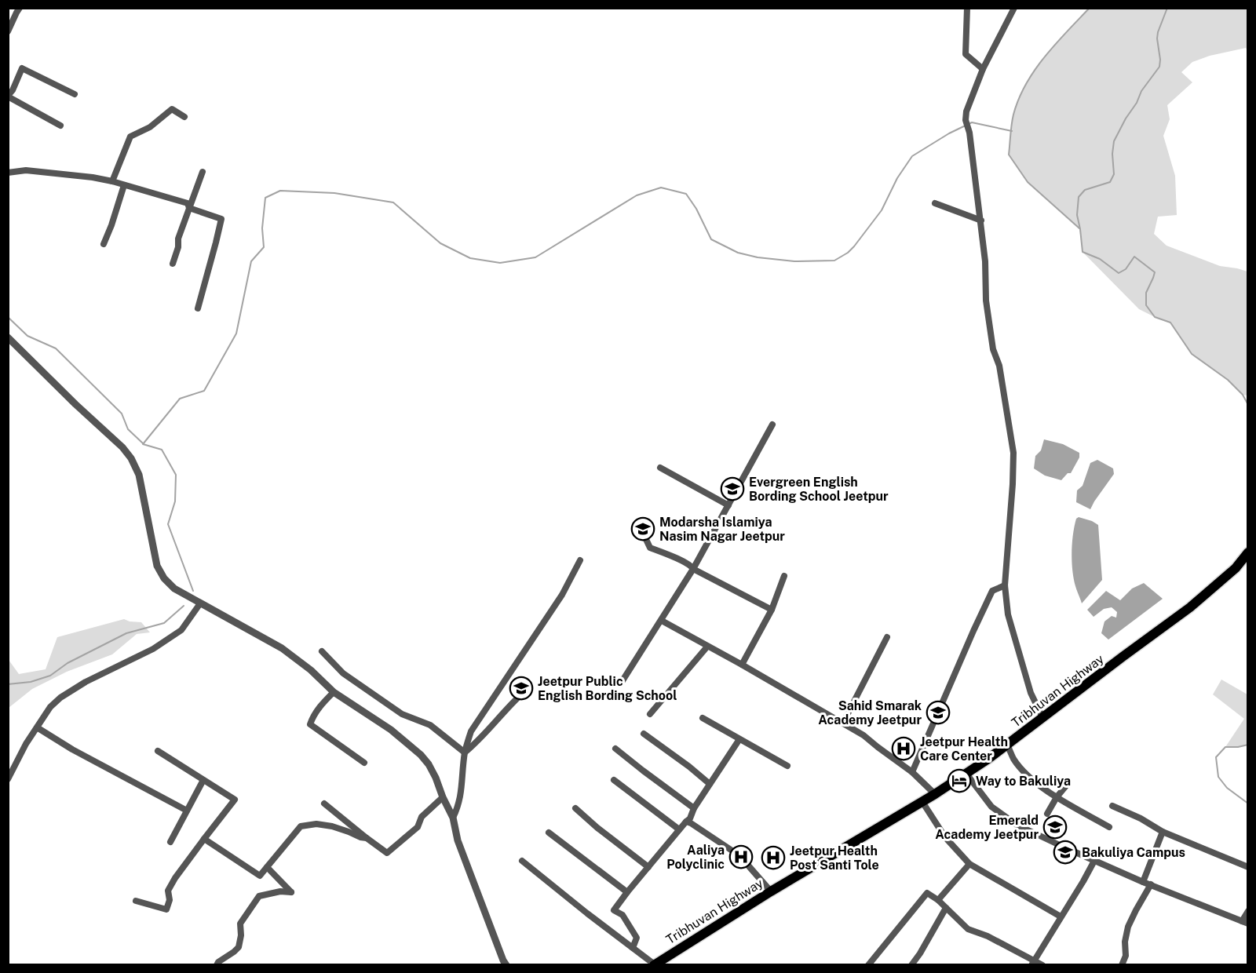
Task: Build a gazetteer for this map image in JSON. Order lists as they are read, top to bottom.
{
  "streets": {
    "highway": ["Tribhuvan Highway"]
  },
  "places": {
    "school or university": [
      "Evergreen English Bording School Jeetpur",
      "Modarsha Islamiya Nasim Nagar Jeetpur",
      "Jeetpur Public English Bording School",
      "Sahid Smarak Academy Jeetpur",
      "Emerald Academy Jeetpur",
      "Bakuliya Campus"
    ],
    "hospital": ["Jeetpur Health Care Center", "Aaliya Polyclinic", "Jeetpur Health Post Santi Tole"],
    "hotel": ["Way to Bakuliya"]
  }
}
